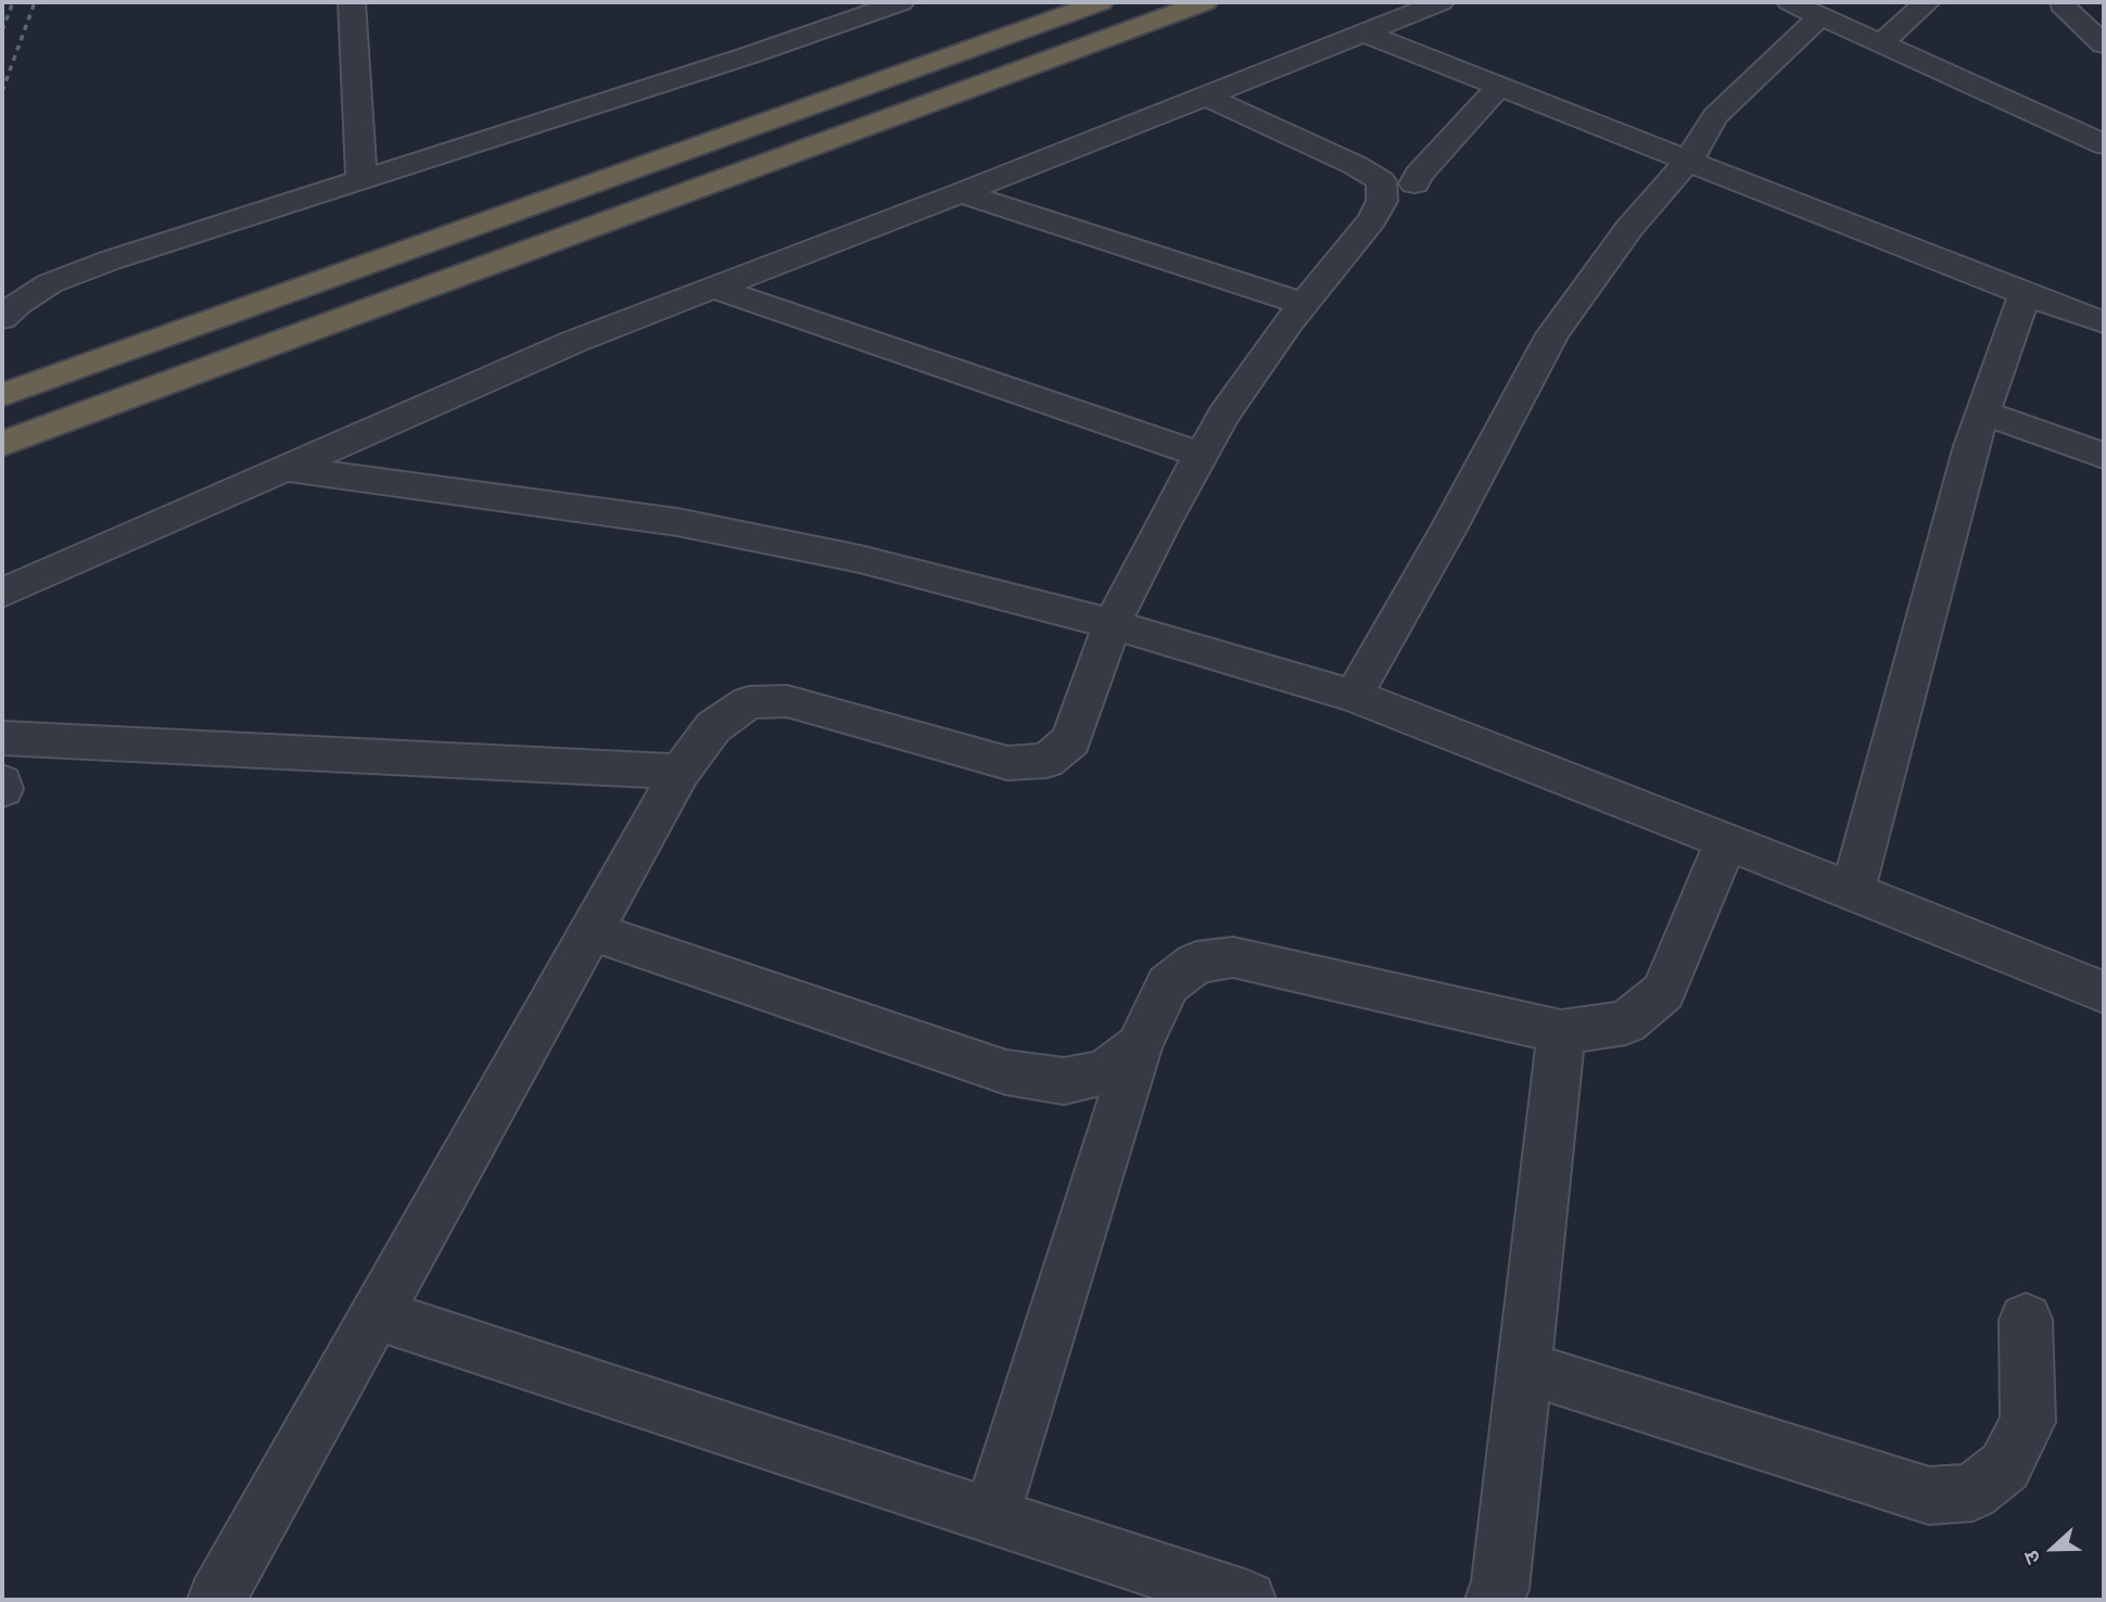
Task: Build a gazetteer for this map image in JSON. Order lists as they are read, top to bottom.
{
  "north": "left"
}
